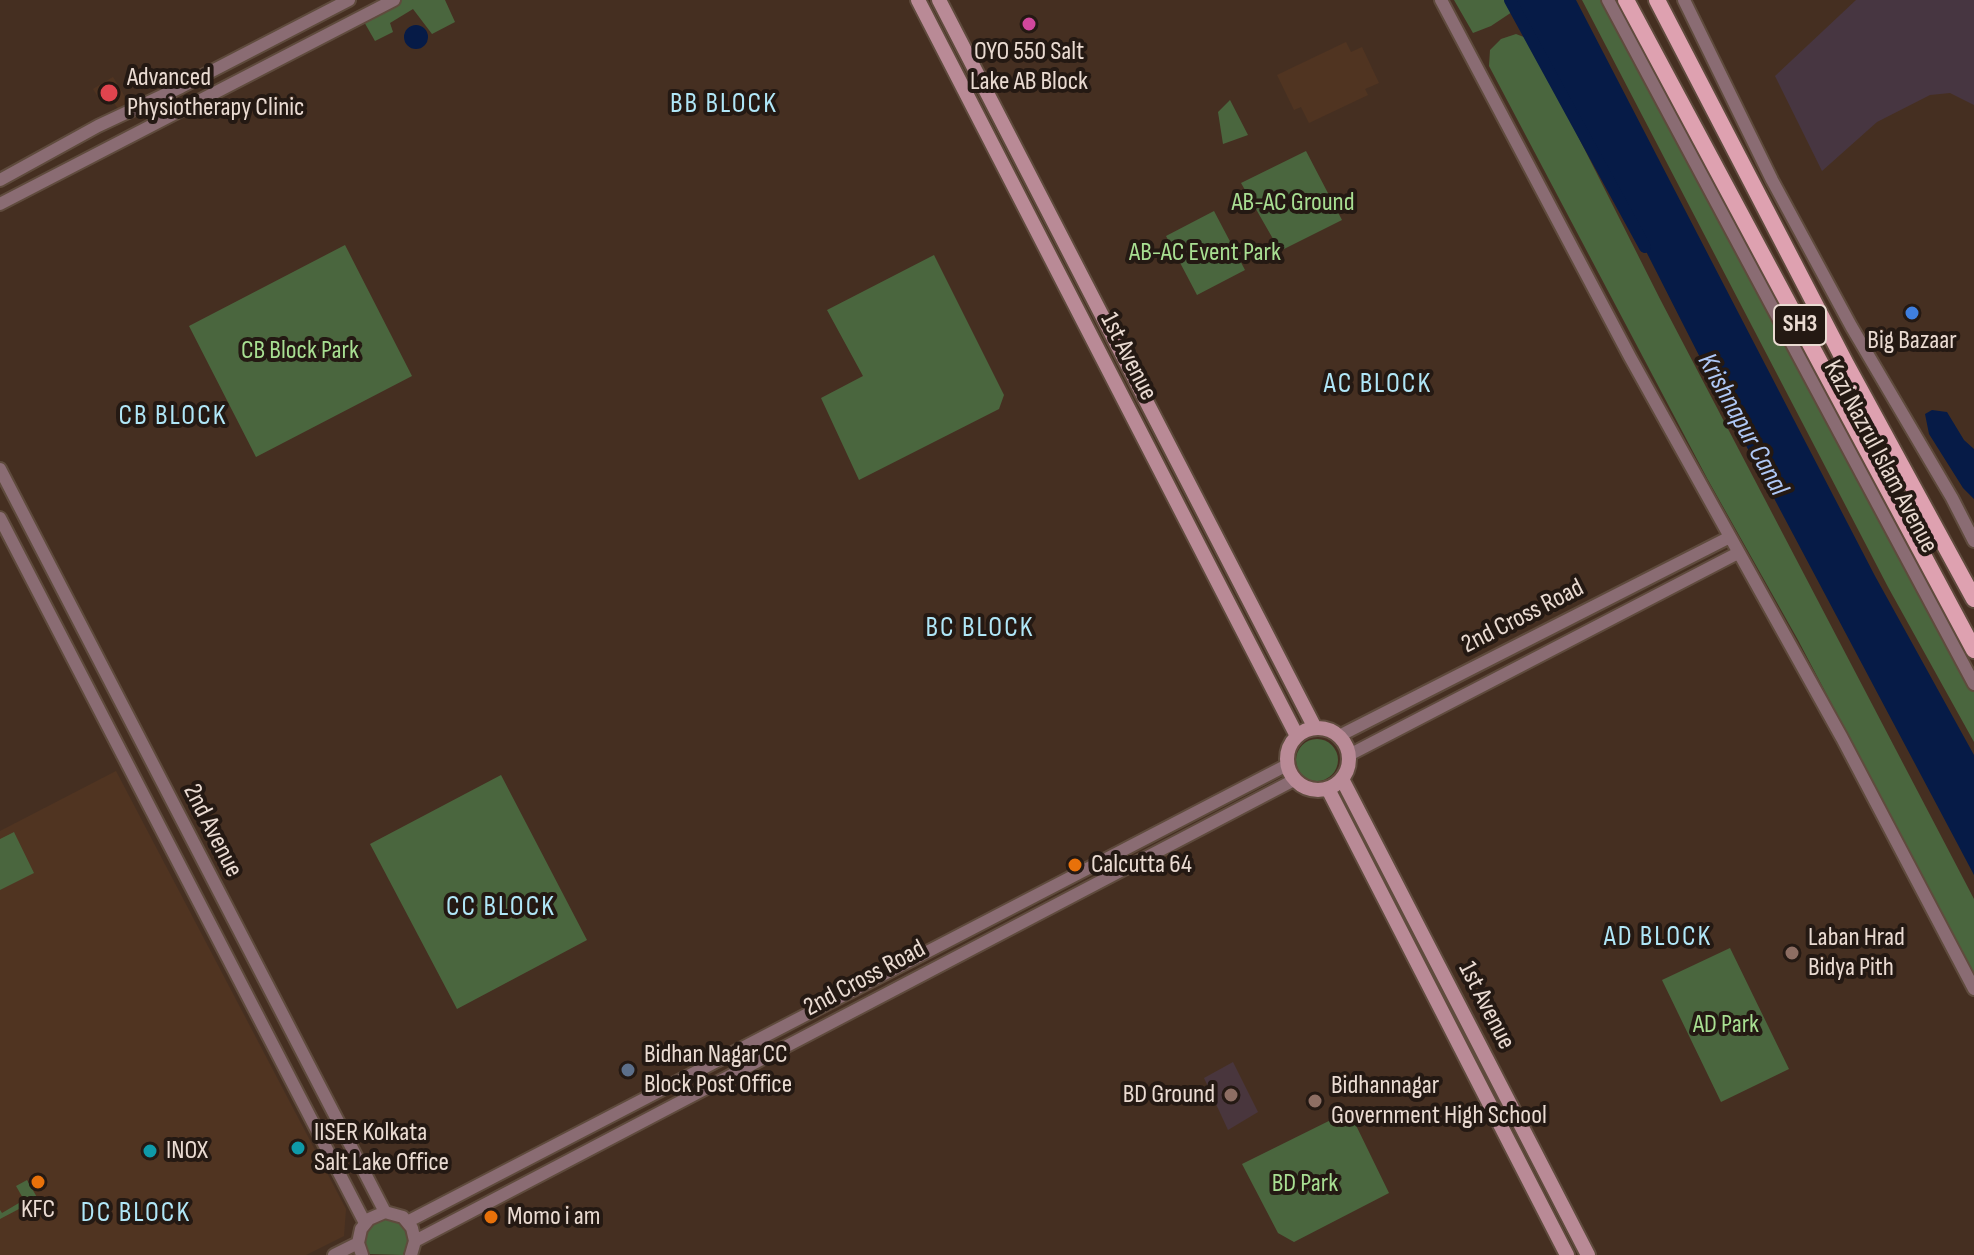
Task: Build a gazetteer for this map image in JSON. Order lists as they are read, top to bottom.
{
  "streets": {
    "main road": ["SH3", "1st Avenue", "Kazi Nazrul Islam Avenue"],
    "street": ["2nd Cross Road", "2nd Avenue"]
  },
  "crossings": [
    ["1st Avenue", "2nd Cross Road"]
  ],
  "districts": [
    "BB BLOCK",
    "AC BLOCK",
    "CB BLOCK",
    "BC BLOCK",
    "CC BLOCK",
    "AD BLOCK",
    "DC BLOCK"
  ],
  "water": ["Krishnapur Canal"],
  "parks": [
    "AB-AC Ground",
    "AB-AC Event Park",
    "CB Block Park",
    "AD Park",
    "BD Park"
  ],
  "places": [
    "OYO 550 Salt Lake AB Block",
    "Advanced Physiotherapy Clinic",
    "Big Bazaar",
    "Calcutta 64",
    "Laban Hrad Bidya Pith",
    "Bidhan Nagar CC Block Post Office",
    "BD Ground",
    "Bidhannagar Government High School",
    "IISER Kolkata Salt Lake Office",
    "INOX",
    "KFC",
    "Momo i am"
  ]
}
